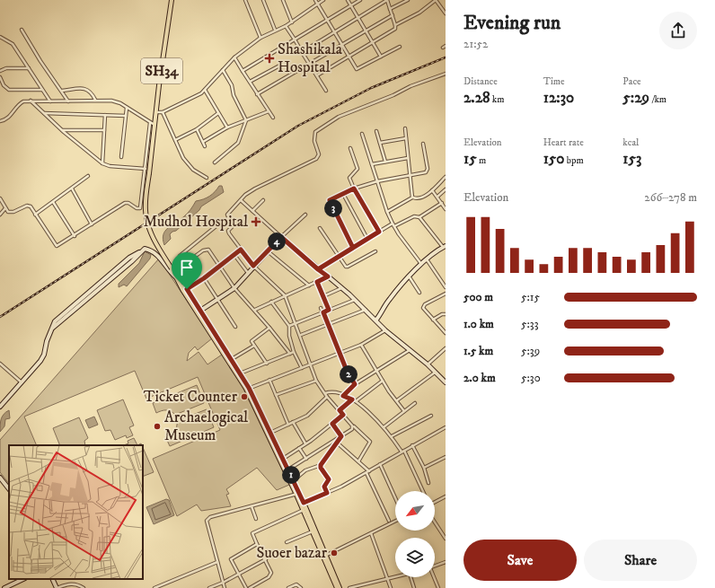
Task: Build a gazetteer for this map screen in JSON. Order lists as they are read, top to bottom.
{
  "streets": {
    "main road": ["SH34"]
  },
  "places": {
    "health": ["Shashikala Hospital", "Mudhol Hospital"],
    "other": ["Ticket Counter", "Archaelogical Museum", "Suoer bazar"]
  },
  "north": "bottom left",
  "page": {
    "heading": ["Evening run", "21:52"],
    "stats": [
      ["Distance", "2.28 km"],
      ["Time", "12:30"],
      ["Pace", "5:29 /km"],
      ["Elevation", "15 m"],
      ["Heart rate", "150 bpm"],
      ["kcal", "153"]
    ],
    "chart": ["Elevation", "266–278 m"],
    "pins": [
      "3",
      "4",
      "2",
      "1"
    ],
    "list": [
      {
        "name": "500 m",
        "note": "5:15"
      },
      {
        "name": "1.0 km",
        "note": "5:33"
      },
      {
        "name": "1.5 km",
        "note": "5:39"
      },
      {
        "name": "2.0 km",
        "note": "5:30"
      }
    ],
    "buttons": ["Save", "Share"]
  }
}
